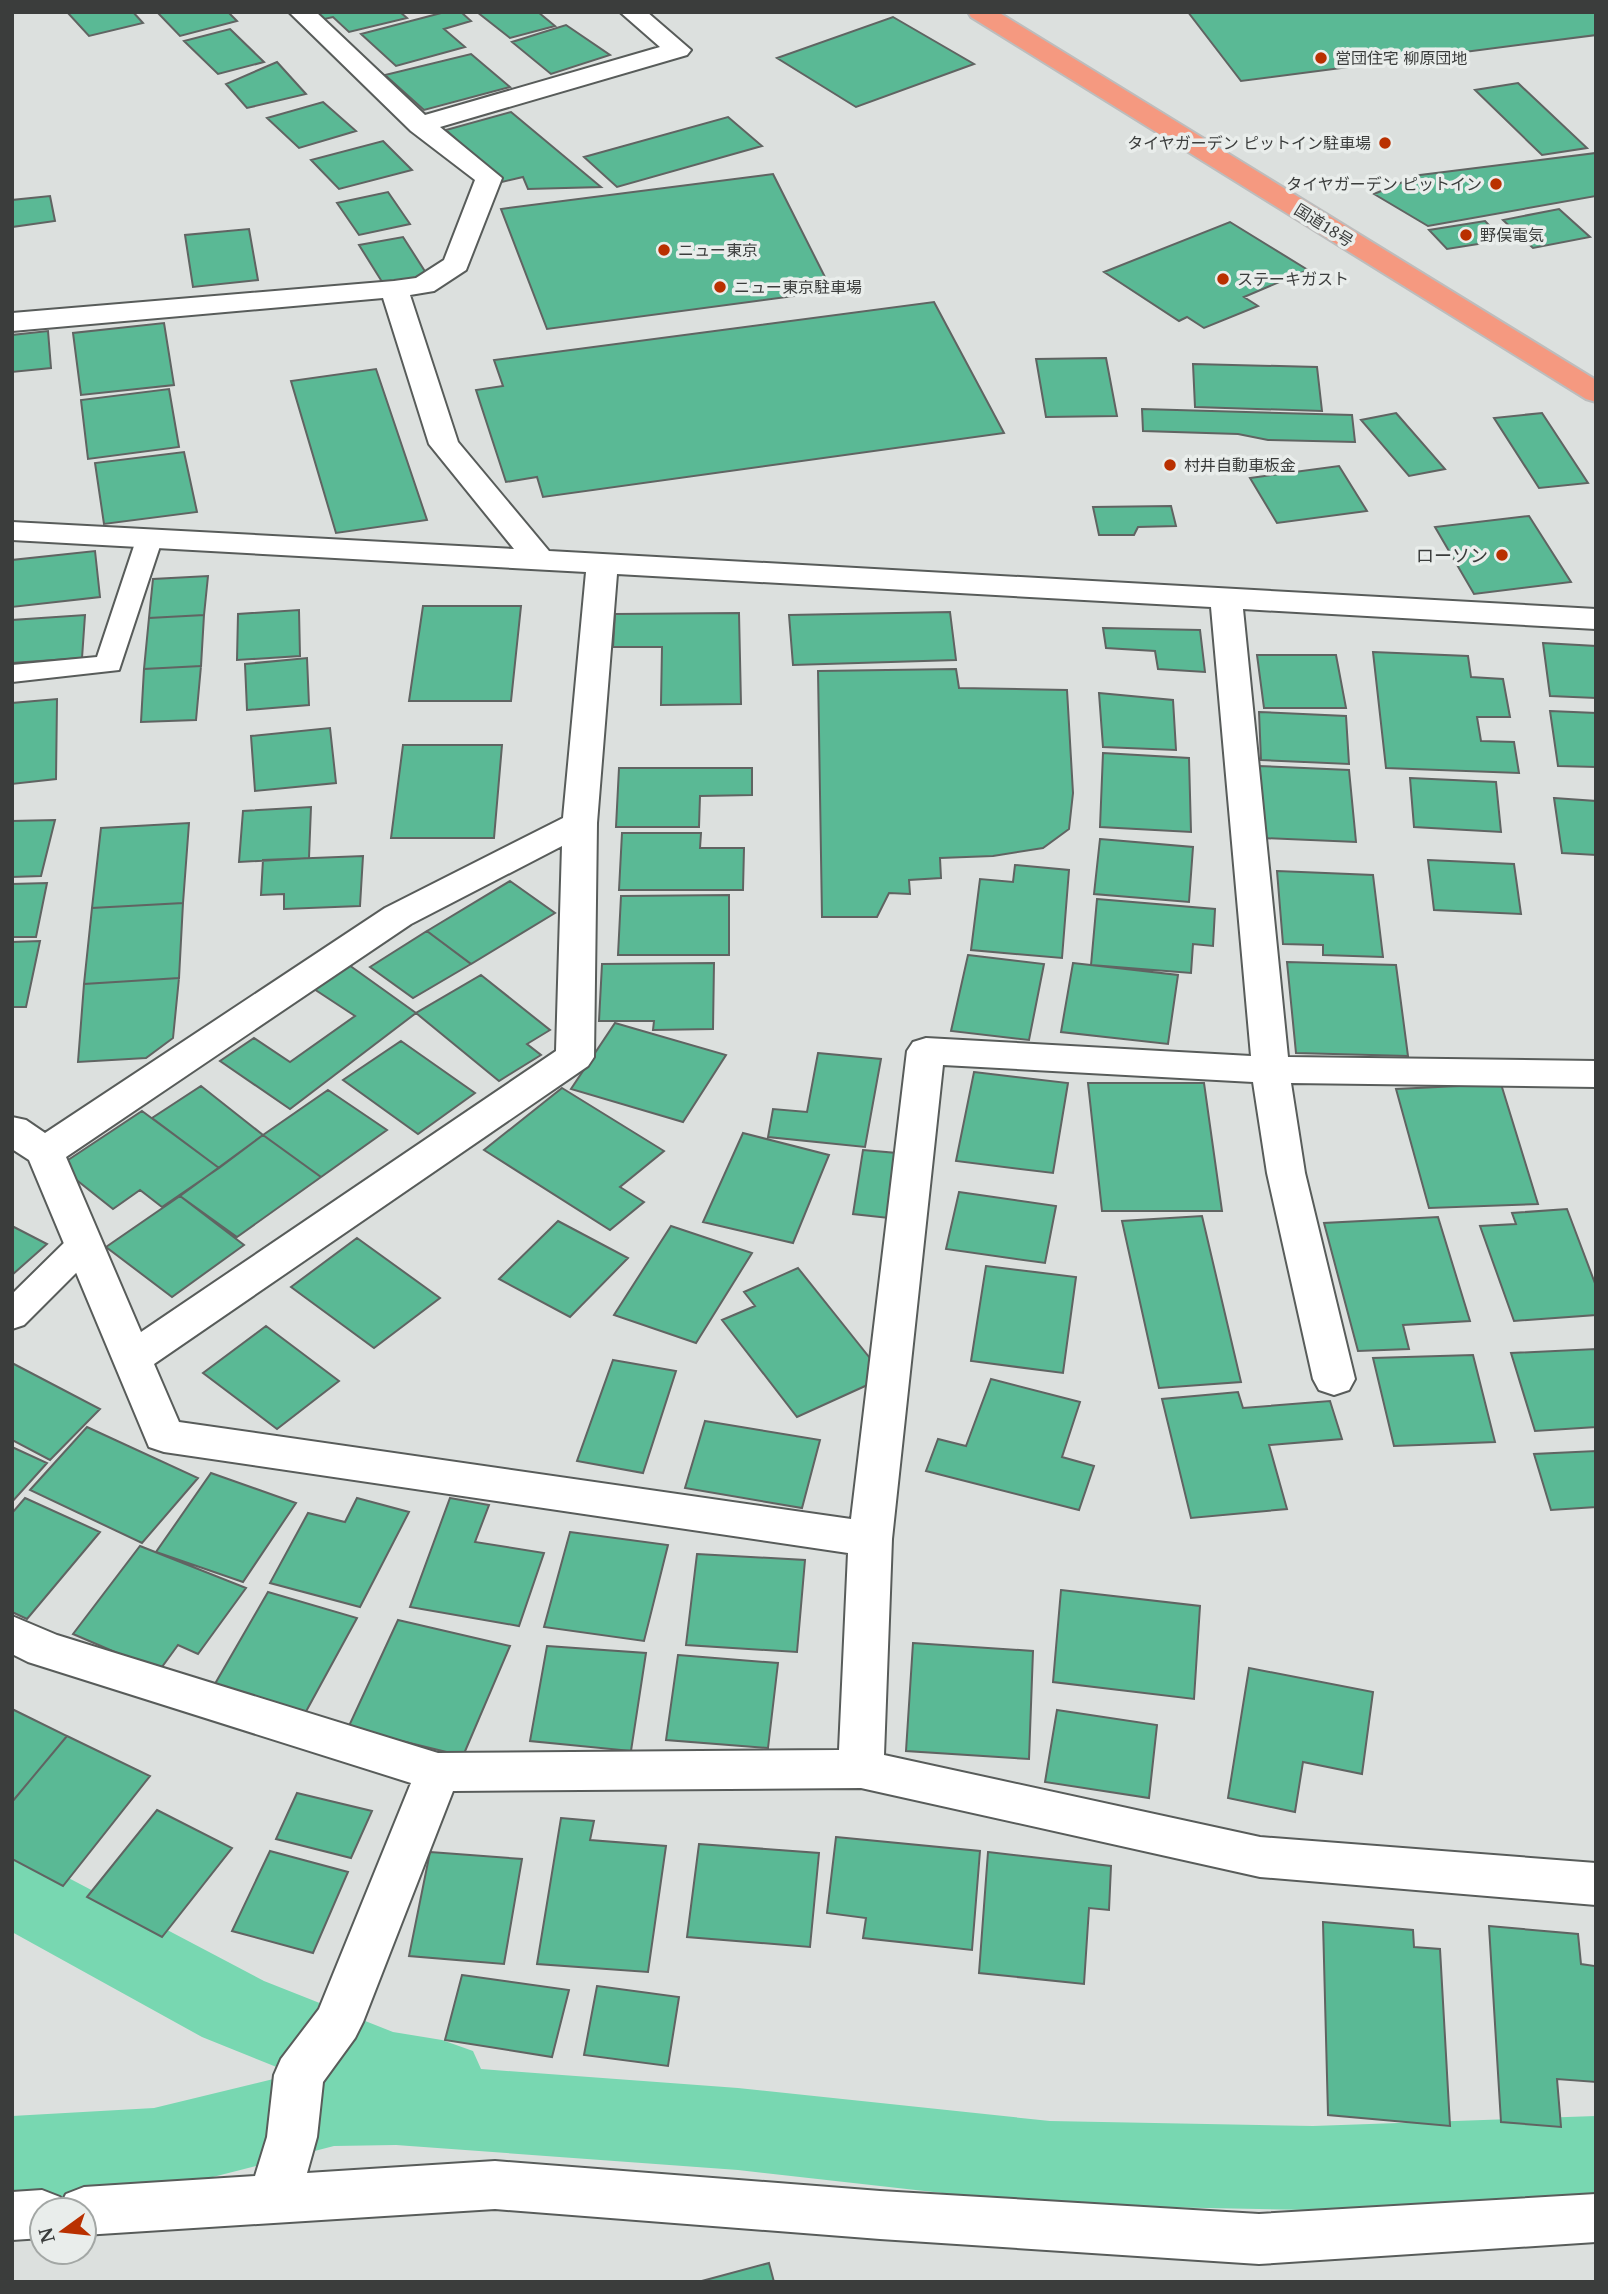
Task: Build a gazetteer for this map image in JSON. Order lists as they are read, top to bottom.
{
  "streets": {
    "highway": ["国道18号"]
  },
  "places": [
    "営団住宅 柳原団地",
    "タイヤガーデン ピットイン駐車場",
    "タイヤガーデン ピットイン",
    "野俣電気",
    "ニュー東京",
    "ステーキガスト",
    "ニュー東京駐車場",
    "村井自動車板金",
    "ローソン"
  ],
  "north": "left"
}
